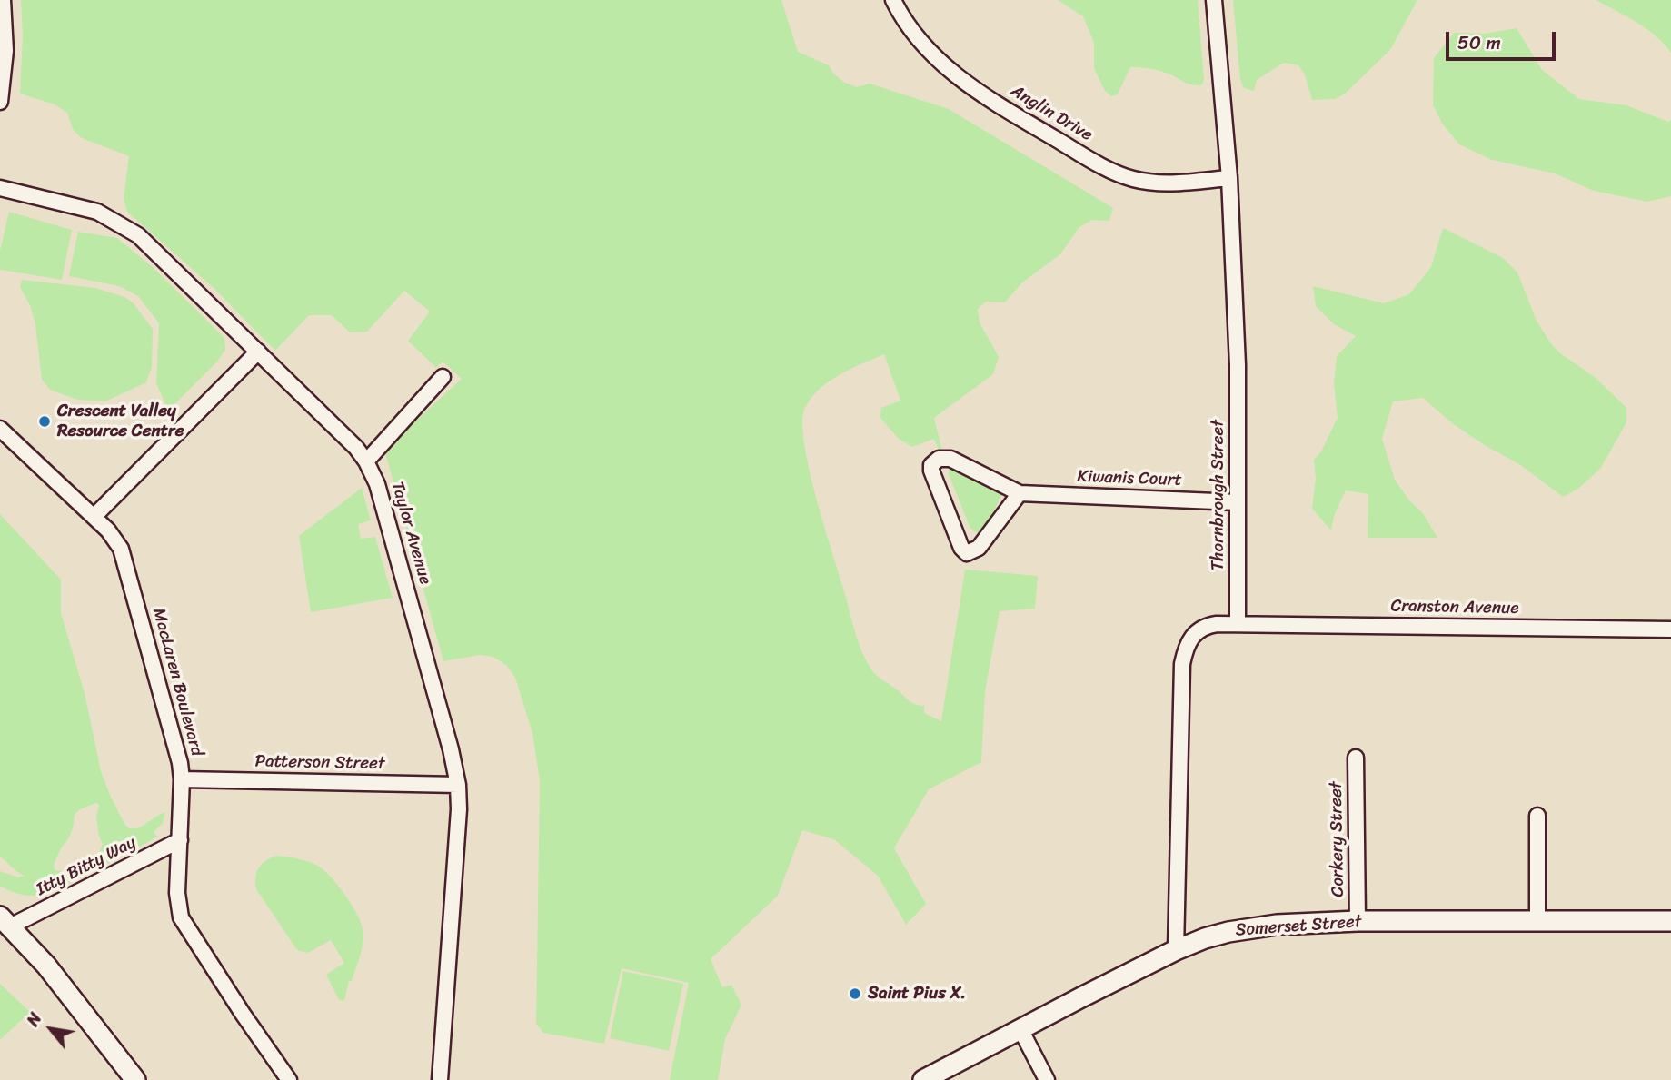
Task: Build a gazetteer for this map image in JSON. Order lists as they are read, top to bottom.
{
  "streets": {
    "main road": ["Somerset Street"],
    "street": [
      "Anglin Drive",
      "Kiwanis Court",
      "Thornbrough Street",
      "Taylor Avenue",
      "Cranston Avenue",
      "MacLaren Boulevard",
      "Patterson Street",
      "Corkery Street",
      "Itty Bitty Way"
    ]
  },
  "crossings": [
    ["Anglin Drive", "Thornbrough Street"],
    ["Kiwanis Court", "Thornbrough Street"],
    ["Thornbrough Street", "Cranston Avenue"],
    ["Taylor Avenue", "Patterson Street"],
    ["MacLaren Boulevard", "Patterson Street"],
    ["MacLaren Boulevard", "Itty Bitty Way"],
    ["Corkery Street", "Somerset Street"]
  ],
  "places": ["Crescent Valley Resource Centre", "Saint Pius X."],
  "scale_bar": "50 m",
  "north": "top left"
}
